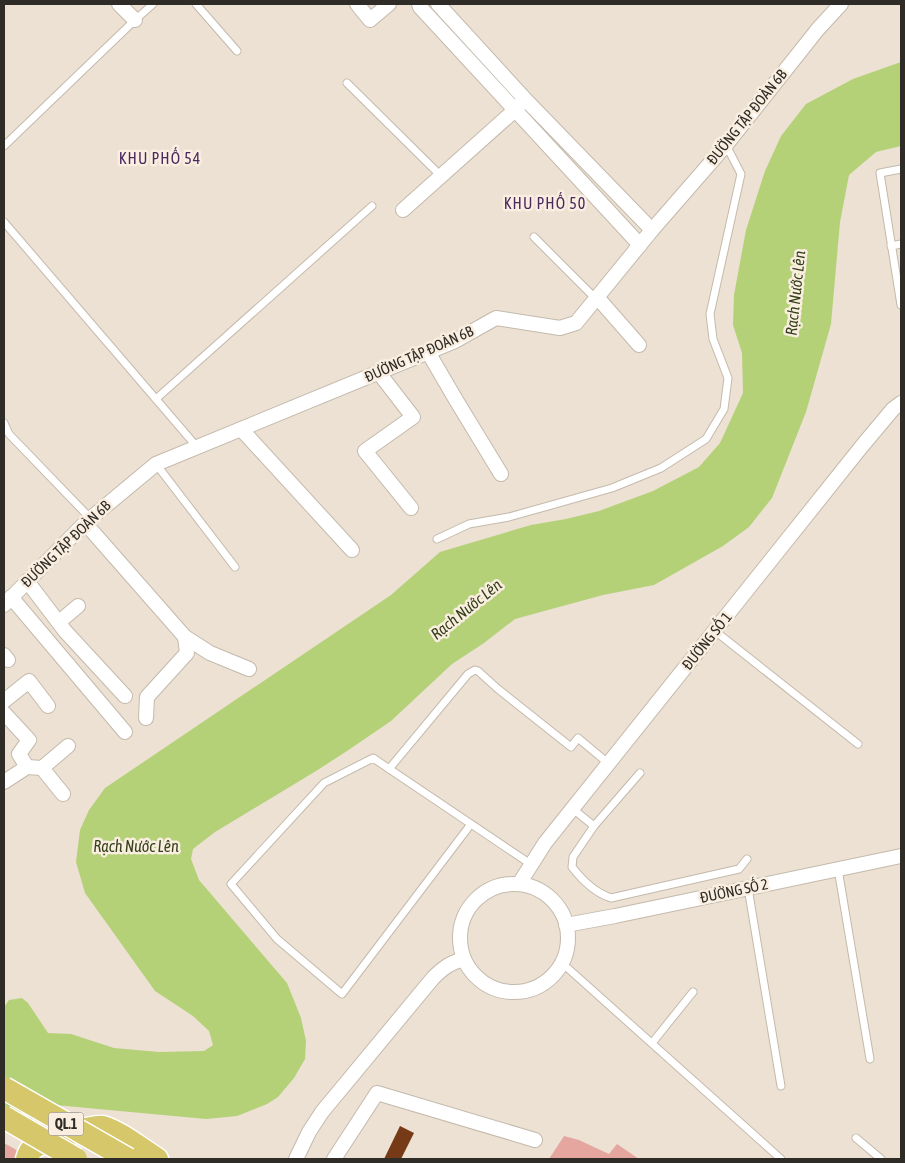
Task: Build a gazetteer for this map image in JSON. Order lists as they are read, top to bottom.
{
  "streets": {
    "highway": ["QL.1"],
    "street": ["ĐƯỜNG TẬP ĐOÀN 6B", "ĐƯỜNG SỐ 1", "ĐƯỜNG SỐ 2"]
  },
  "crossings": [
    ["ĐƯỜNG SỐ 1", "ĐƯỜNG SỐ 2"]
  ],
  "districts": ["KHU PHỐ 54", "KHU PHỐ 50"],
  "water": ["Rạch Nước Lên"]
}
